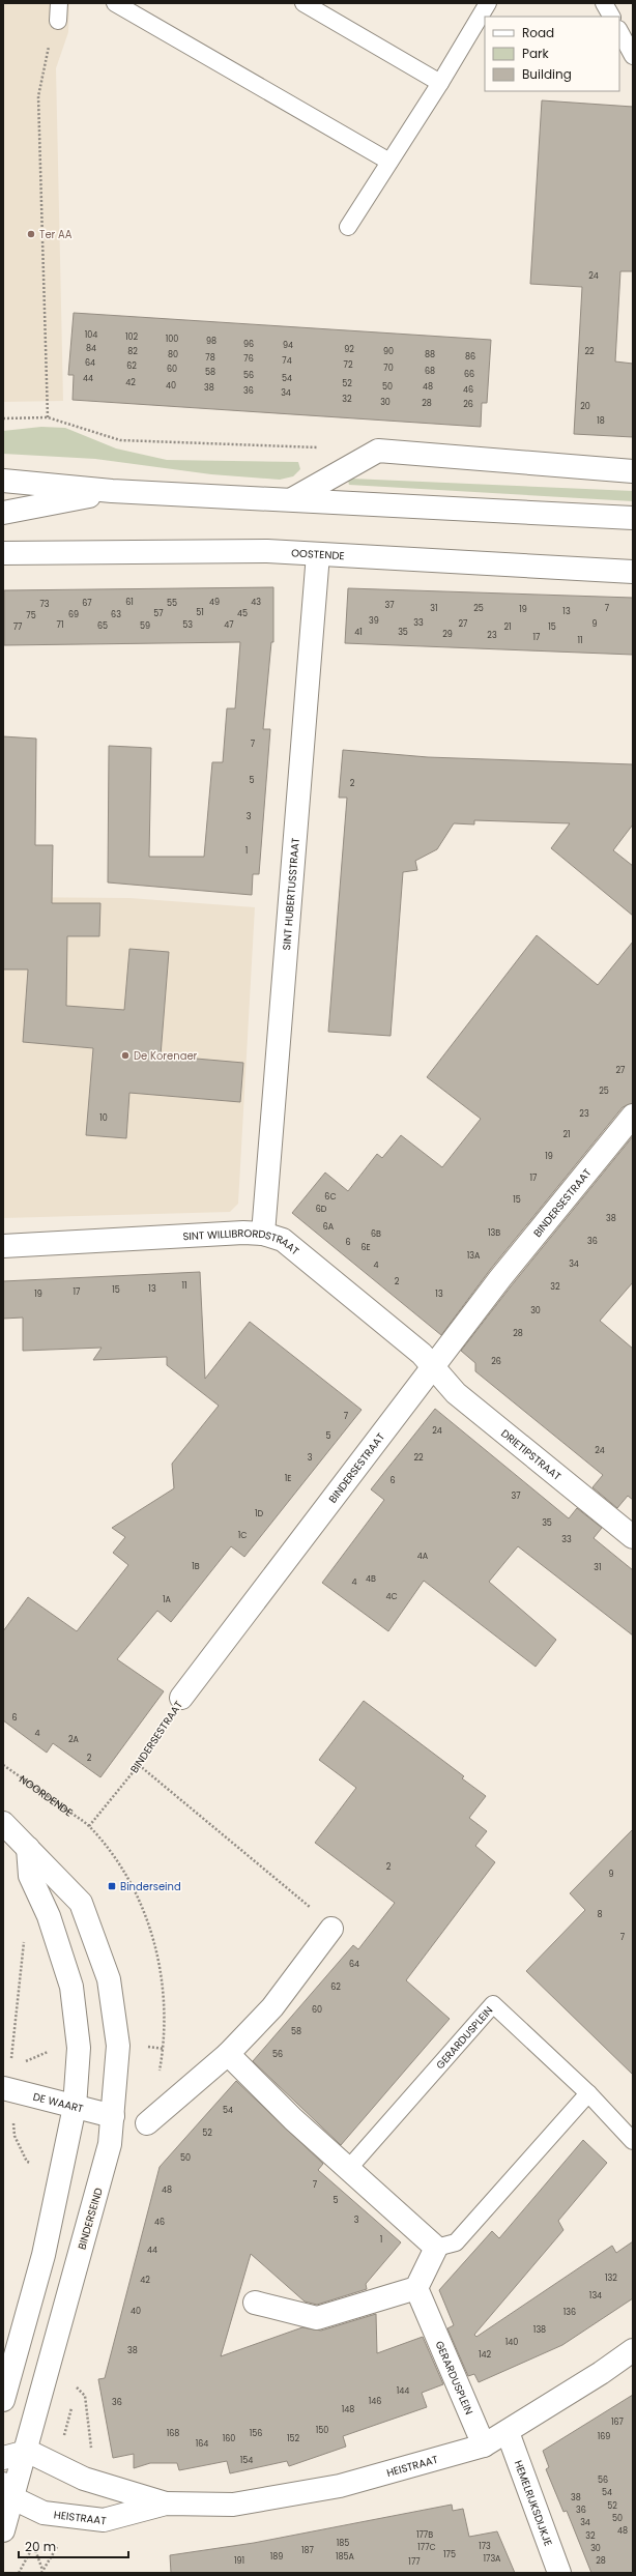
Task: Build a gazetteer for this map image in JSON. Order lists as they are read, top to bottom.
{
  "streets": {
    "street": [
      "OOSTENDE",
      "SINT HUBERTUSSTRAAT",
      "BINDERSESTRAAT",
      "SINT WILLIBRORDSTRAAT",
      "DRIETIPSTRAAT",
      "GERARDUSPLEIN",
      "DE WAART",
      "BINDERSEIND",
      "HEISTRAAT",
      "HEMELRIJKSDIJKJE"
    ],
    "path": ["NOORDENDE"]
  },
  "crossings": [
    ["OOSTENDE", "SINT HUBERTUSSTRAAT"],
    ["SINT HUBERTUSSTRAAT", "SINT WILLIBRORDSTRAAT"],
    ["BINDERSESTRAAT", "SINT WILLIBRORDSTRAAT"],
    ["BINDERSESTRAAT", "DRIETIPSTRAAT"],
    ["BINDERSESTRAAT", "NOORDENDE"],
    ["SINT WILLIBRORDSTRAAT", "DRIETIPSTRAAT"],
    ["GERARDUSPLEIN", "HEISTRAAT"],
    ["DE WAART", "BINDERSEIND"],
    ["BINDERSEIND", "HEISTRAAT"],
    ["HEISTRAAT", "HEMELRIJKSDIJKJE"]
  ],
  "places": {
    "other": ["Ter AA", "De Korenaer"],
    "transit": ["Binderseind"]
  },
  "house_numbers": [
    "24",
    "104",
    "102",
    "100",
    "98",
    "96",
    "94",
    "84",
    "92",
    "82",
    "90",
    "22",
    "80",
    "88",
    "86",
    "78",
    "76",
    "74",
    "64",
    "72",
    "62",
    "70",
    "60",
    "68",
    "58",
    "66",
    "56",
    "44",
    "54",
    "42",
    "52",
    "40",
    "50",
    "48",
    "38",
    "46",
    "36",
    "34",
    "32",
    "30",
    "28",
    "26",
    "20",
    "18",
    "61",
    "49",
    "43",
    "67",
    "55",
    "73",
    "37",
    "31",
    "25",
    "7",
    "19",
    "13",
    "51",
    "57",
    "45",
    "69",
    "63",
    "75",
    "39",
    "33",
    "27",
    "9",
    "71",
    "53",
    "47",
    "65",
    "59",
    "77",
    "21",
    "15",
    "41",
    "35",
    "29",
    "23",
    "17",
    "11",
    "7",
    "5",
    "2",
    "3",
    "1",
    "27",
    "25",
    "23",
    "10",
    "21",
    "19",
    "17",
    "6C",
    "15",
    "6D",
    "38",
    "6A",
    "13B",
    "6B",
    "36",
    "6",
    "6E",
    "13A",
    "34",
    "4",
    "2",
    "11",
    "32",
    "13",
    "15",
    "17",
    "19",
    "13",
    "30",
    "28",
    "26",
    "7",
    "24",
    "5",
    "24",
    "3",
    "22",
    "1E",
    "6",
    "37",
    "1D",
    "35",
    "1C",
    "33",
    "4A",
    "1B",
    "31",
    "4B",
    "4",
    "4C",
    "1A",
    "6",
    "4",
    "2A",
    "2",
    "2",
    "9",
    "8",
    "7",
    "64",
    "62",
    "60",
    "58",
    "56",
    "54",
    "52",
    "50",
    "7",
    "48",
    "5",
    "3",
    "46",
    "1",
    "44",
    "132",
    "42",
    "134",
    "40",
    "136",
    "138",
    "140",
    "38",
    "142",
    "144",
    "146",
    "36",
    "148",
    "167",
    "150",
    "168",
    "156",
    "169",
    "160",
    "152",
    "164",
    "154",
    "56",
    "54",
    "38",
    "52",
    "36",
    "50",
    "34",
    "48",
    "177B",
    "32",
    "185",
    "173",
    "177C",
    "30",
    "187",
    "175",
    "189",
    "185A",
    "173A",
    "191",
    "28",
    "177"
  ],
  "legend": ["Road", "Park", "Building"],
  "scale_bar": "20 m"
}
